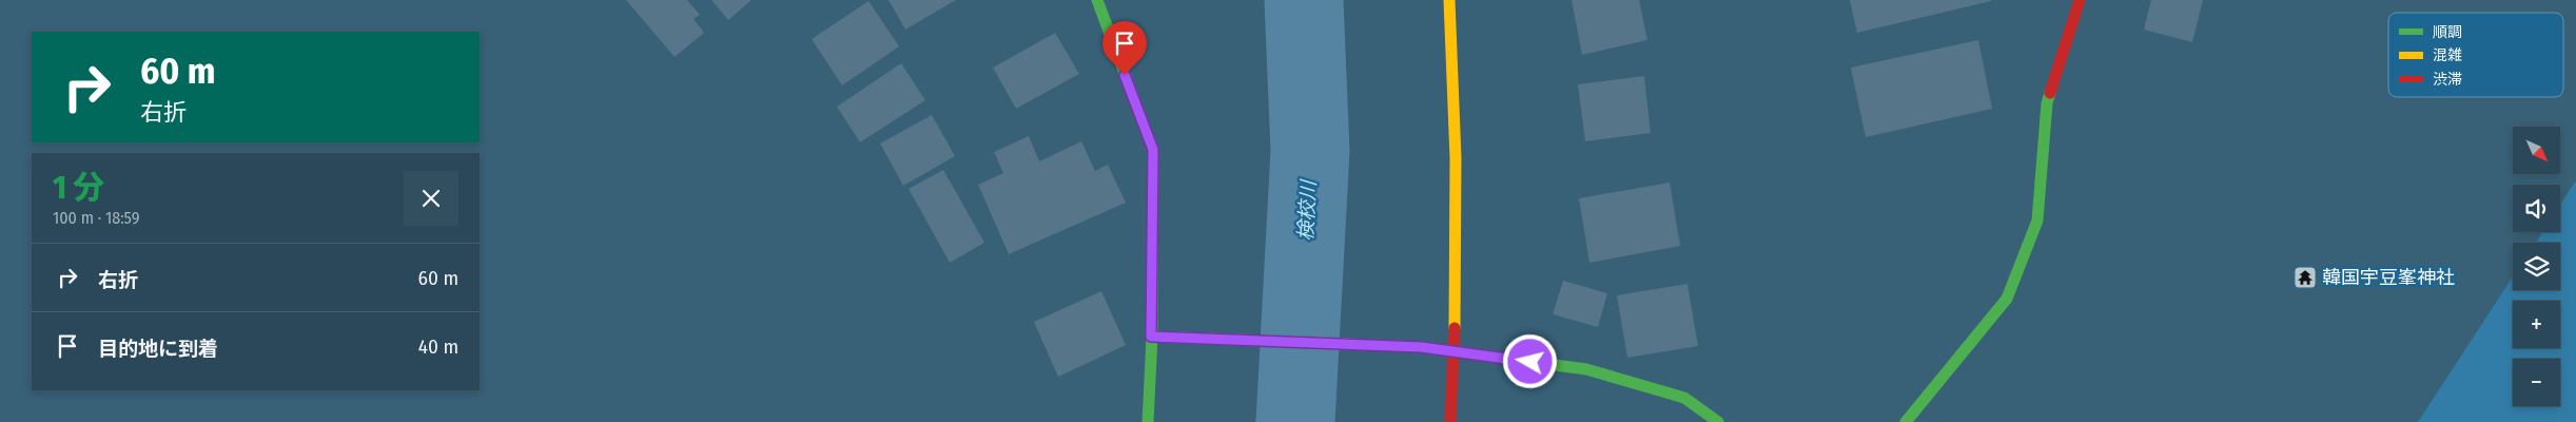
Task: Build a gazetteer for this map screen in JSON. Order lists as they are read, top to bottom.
{
  "water": ["検校川"],
  "places": {
    "temple": ["韓国宇豆峯神社"]
  },
  "legend": ["順調", "混雑", "渋滞"],
  "north": "bottom right",
  "page": {
    "turn": ["60 m", "右折"],
    "map_buttons": ["+", "−"],
    "heading": ["1 分", "100 m · 18:59"],
    "list": [
      {
        "name": "右折",
        "value": "60 m"
      },
      {
        "name": "目的地に到着",
        "value": "40 m"
      }
    ]
  }
}
